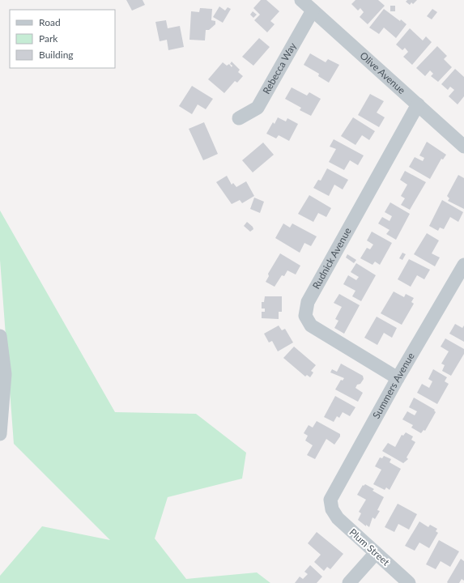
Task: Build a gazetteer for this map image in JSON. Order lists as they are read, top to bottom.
{
  "streets": {
    "street": [
      "Rebecca Way",
      "Olive Avenue",
      "Rudnick Avenue",
      "Summers Avenue",
      "Plum Street"
    ]
  },
  "crossings": [
    ["Rebecca Way", "Olive Avenue"],
    ["Olive Avenue", "Rudnick Avenue"],
    ["Rudnick Avenue", "Summers Avenue"],
    ["Summers Avenue", "Plum Street"]
  ],
  "legend": ["Road", "Park", "Building"]
}
